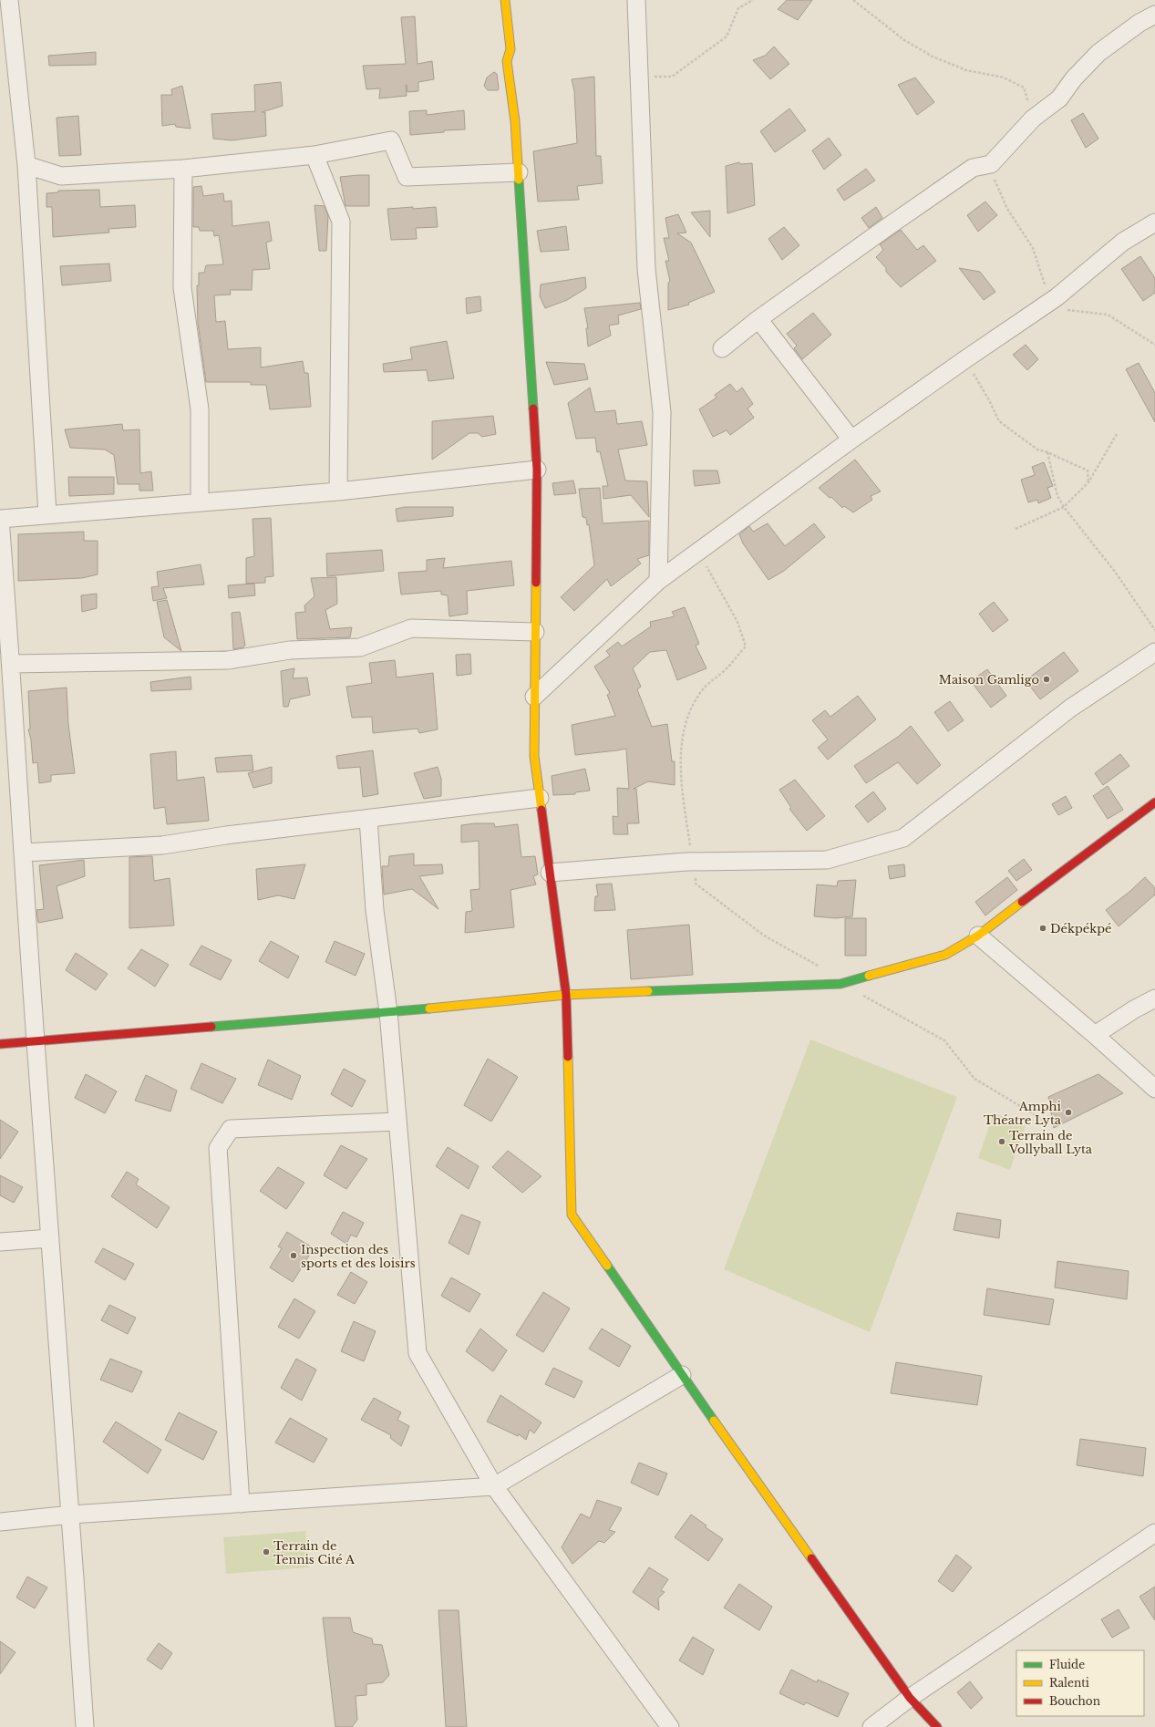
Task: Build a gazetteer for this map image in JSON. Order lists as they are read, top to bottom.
{
  "places": [
    "Maison Gamligo",
    "Dékpékpé",
    "Amphi Théatre Lyta",
    "Terrain de Vollyball Lyta",
    "Inspection des sports et des loisirs",
    "Terrain de Tennis Cité A"
  ],
  "legend": ["Fluide", "Ralenti", "Bouchon"]
}
